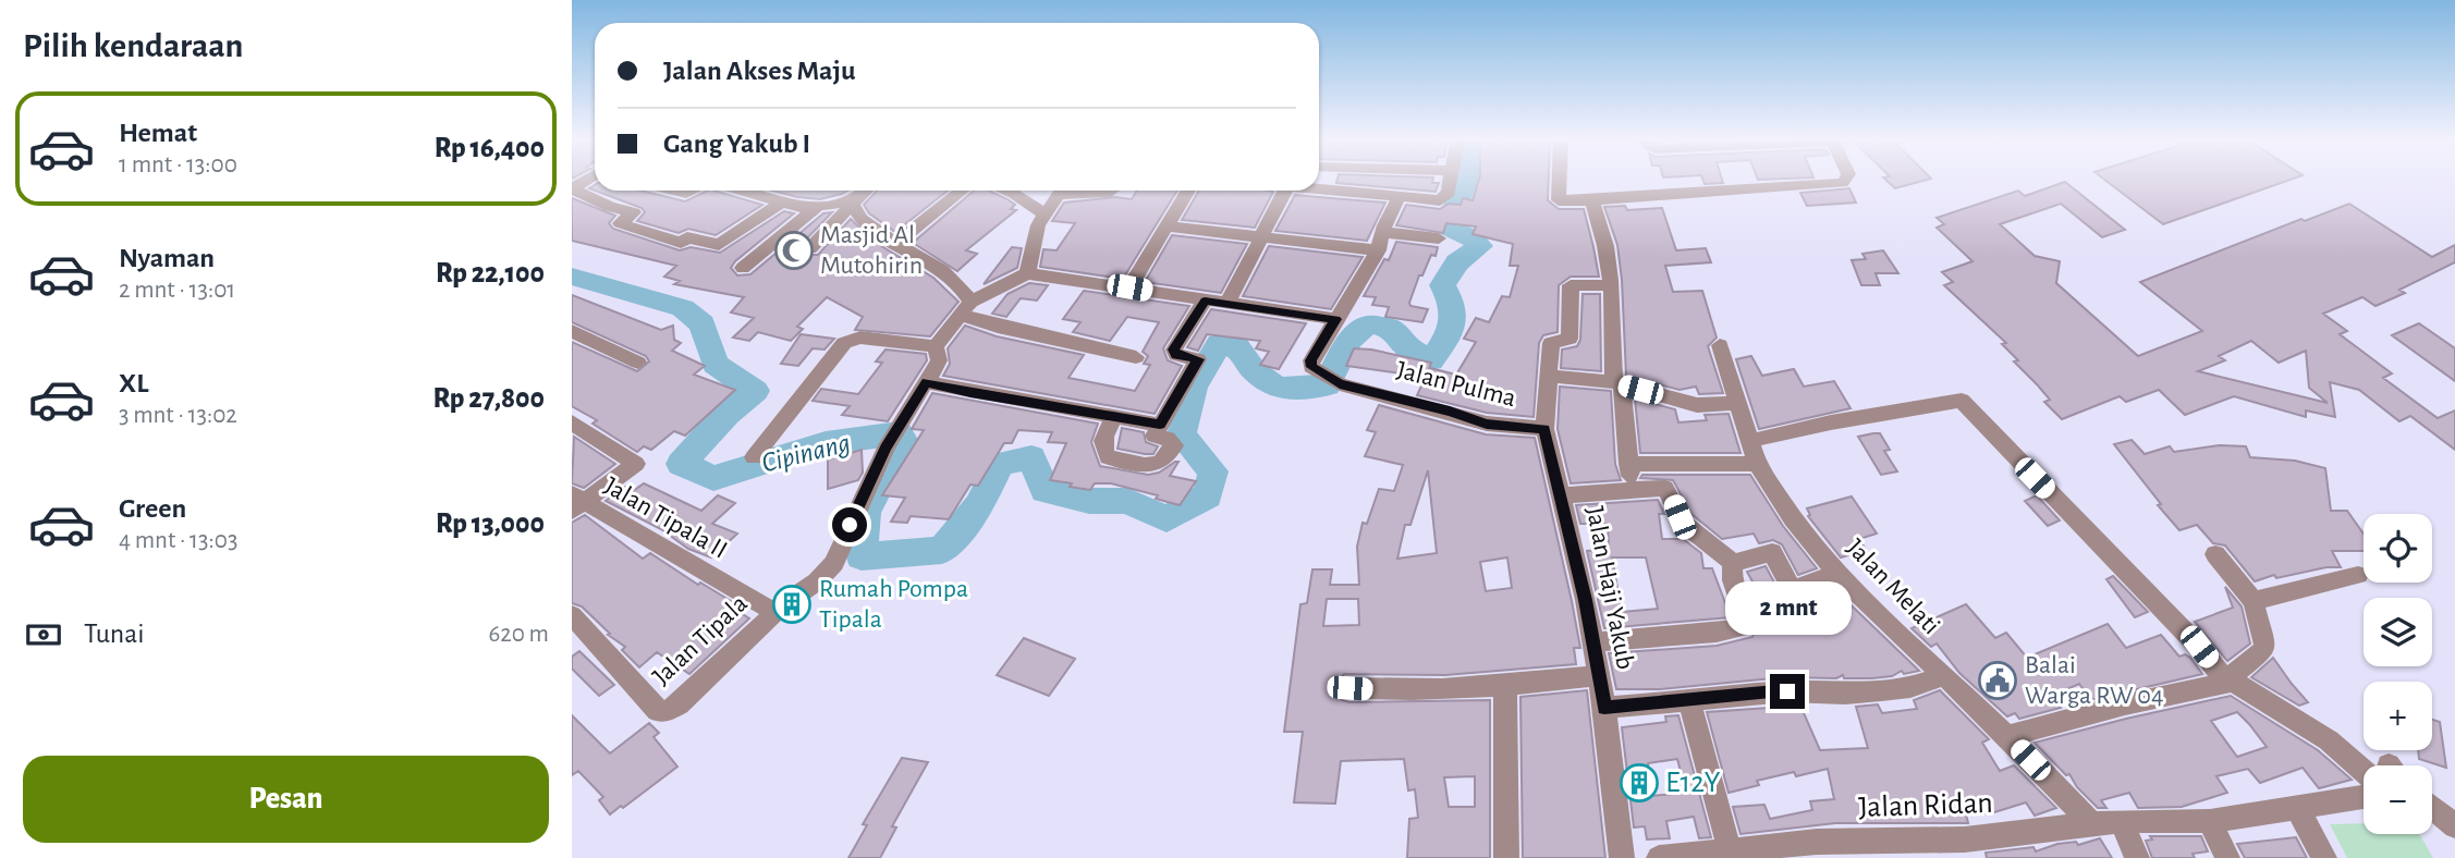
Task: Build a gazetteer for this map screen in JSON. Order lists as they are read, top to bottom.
{
  "streets": {
    "street": [
      "Jalan Pulma",
      "Jalan Tipala II",
      "Jalan Melati",
      "Jalan Haji Yakub",
      "Jalan Tipala",
      "Jalan Ridan"
    ]
  },
  "crossings": [
    ["Jalan Pulma", "Jalan Haji Yakub"],
    ["Jalan Tipala II", "Jalan Tipala"],
    ["Jalan Melati", "Jalan Ridan"]
  ],
  "water": ["Cipinang"],
  "places": {
    "mosque": ["Masjid Al Mutohirin"],
    "building": ["Rumah Pompa Tipala", "E12Y"],
    "public building": ["Balai Warga RW 04"]
  },
  "page": {
    "heading": "Pilih kendaraan",
    "banner": ["Jalan Akses Maju", "Gang Yakub I"],
    "list": [
      {
        "name": "Hemat",
        "note": "1 mnt · 13:00",
        "value": "Rp 16,400"
      },
      {
        "name": "Nyaman",
        "note": "2 mnt · 13:01",
        "value": "Rp 22,100"
      },
      {
        "name": "XL",
        "note": "3 mnt · 13:02",
        "value": "Rp 27,800"
      },
      {
        "name": "Green",
        "note": "4 mnt · 13:03",
        "value": "Rp 13,000"
      }
    ],
    "map_buttons": ["+", "−"],
    "bubble": "2 mnt",
    "pay": ["Tunai", "620 m"],
    "buttons": "Pesan"
  }
}
